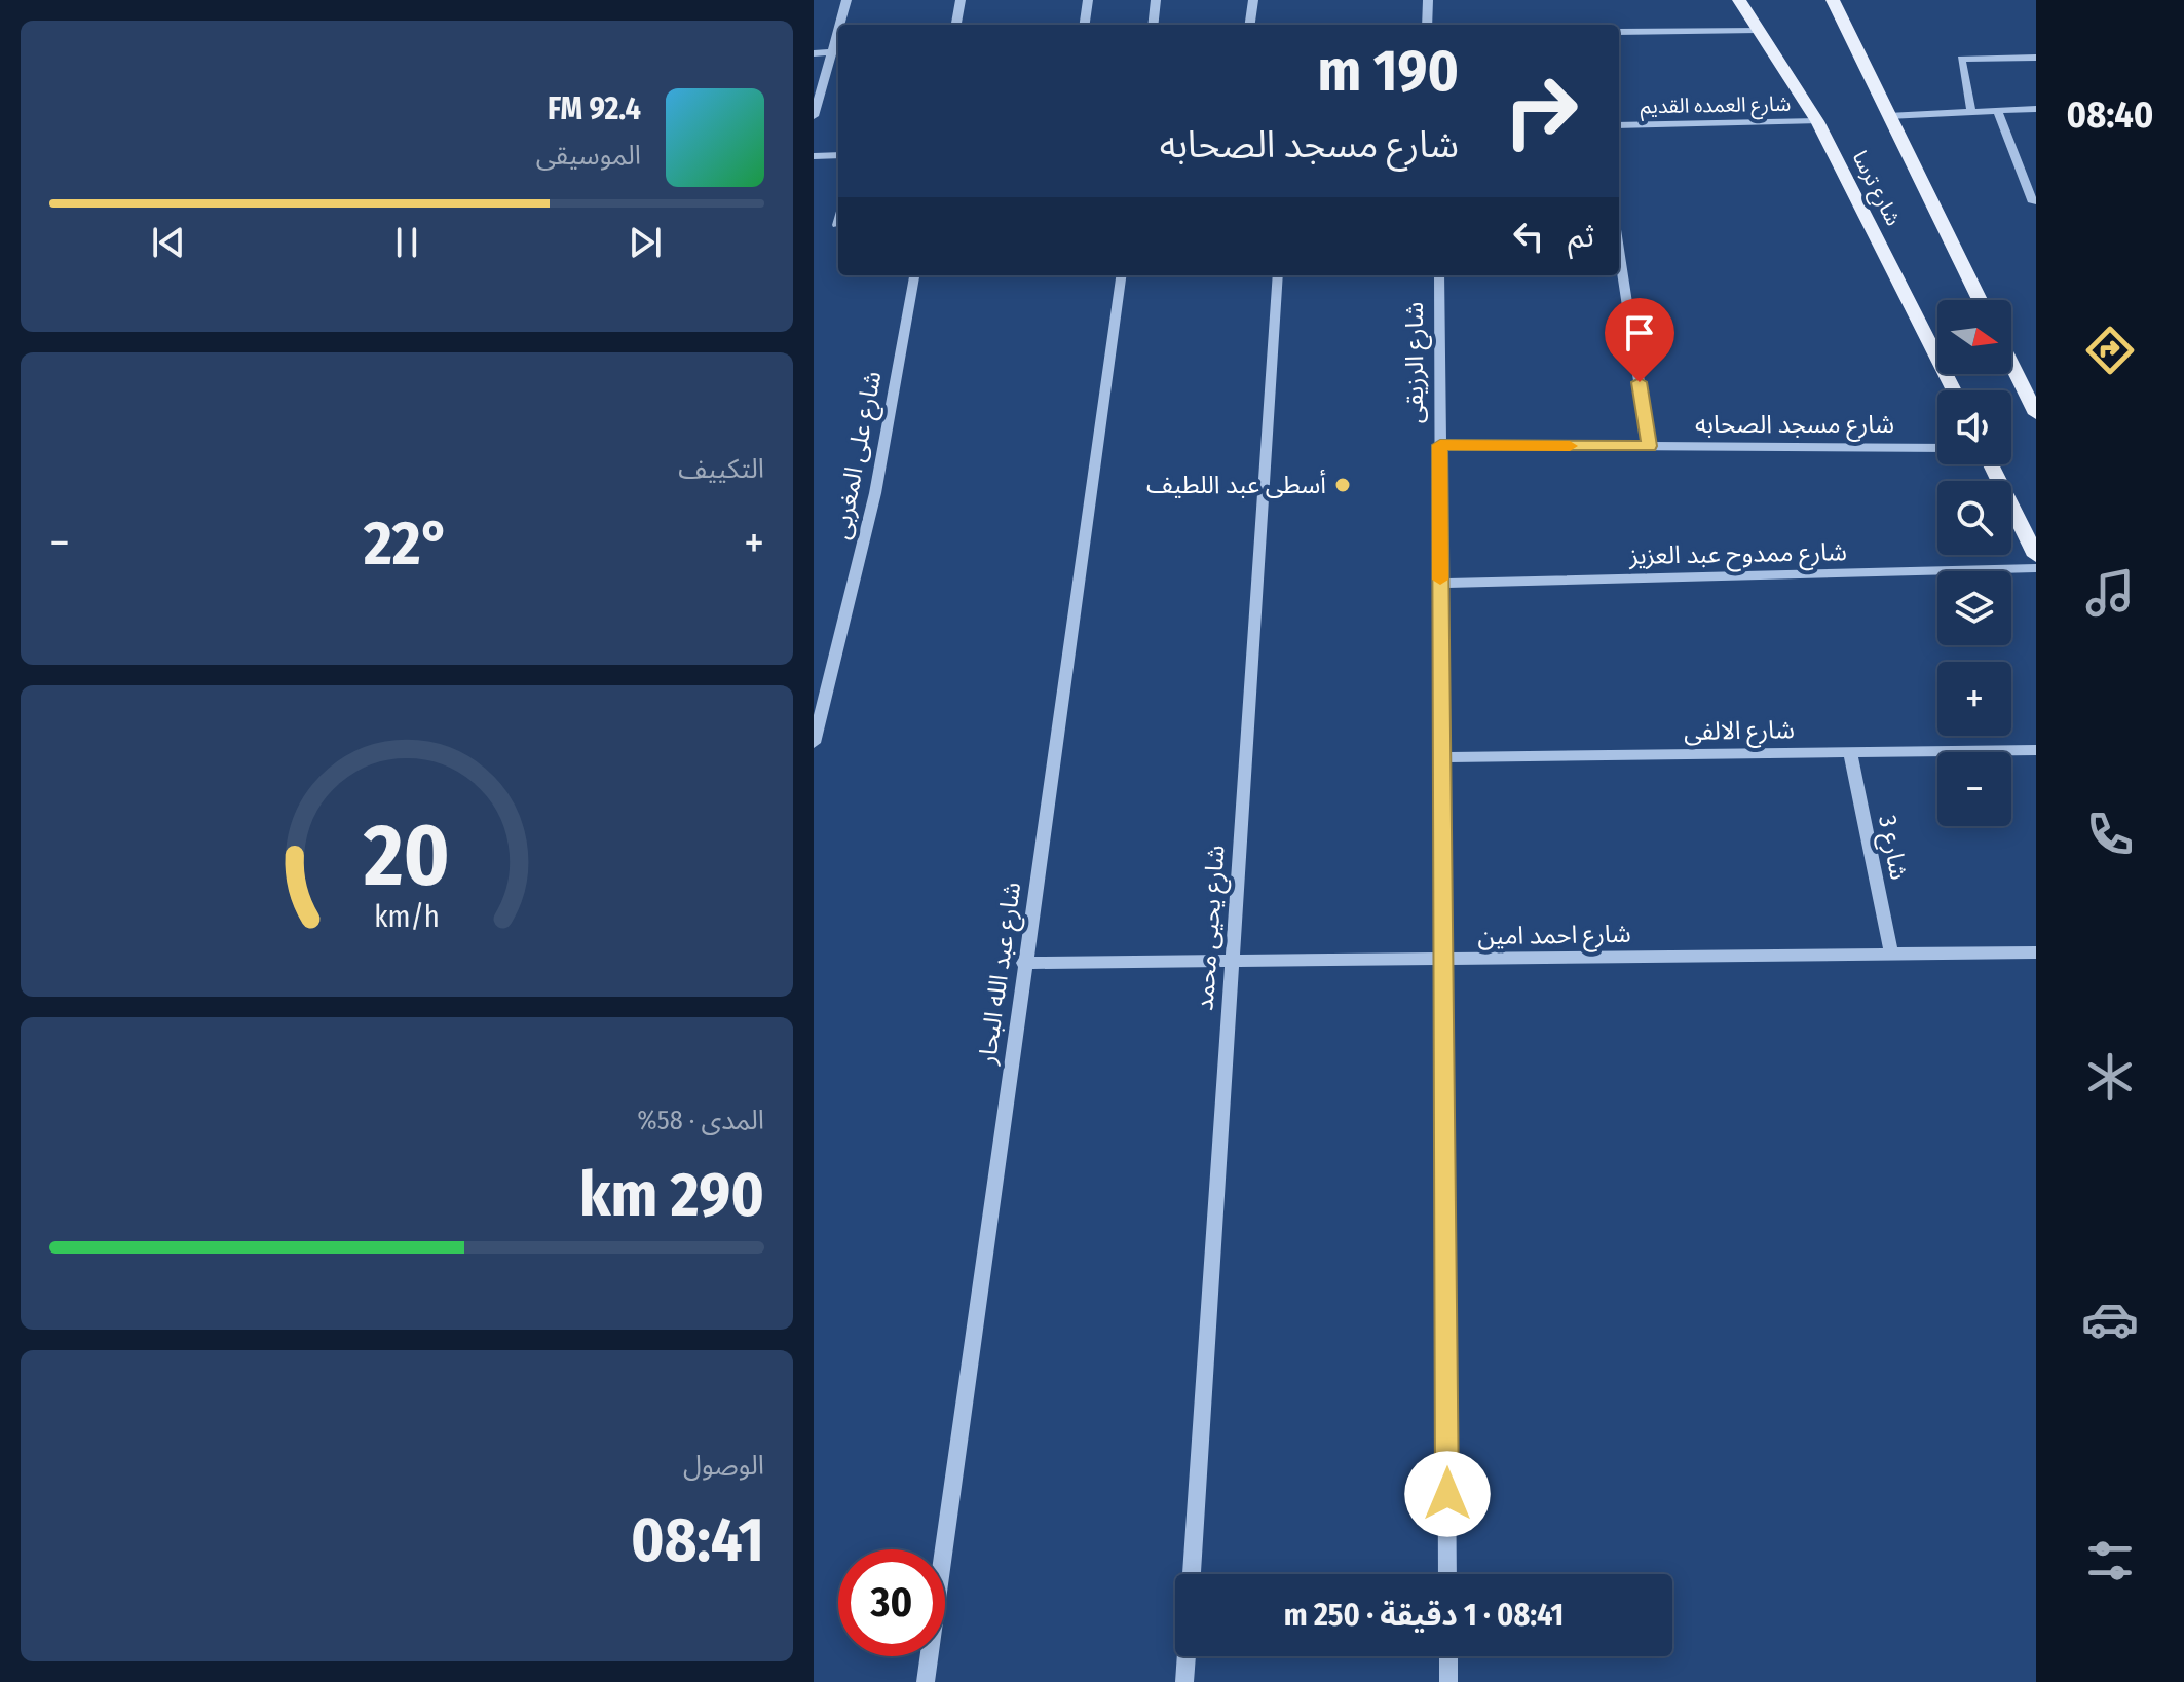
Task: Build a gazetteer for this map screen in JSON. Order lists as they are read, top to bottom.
{
  "streets": {
    "main road": ["شارع ترسا"],
    "street": [
      "شارع العمده القديم",
      "شارع الرزيقى",
      "شارع مسجد الصحابه",
      "شارع على المغربى",
      "شارع ممدوح عبد العزيز",
      "شارع الالفى",
      "شارع 3",
      "شارع يحيى محمد",
      "شارع احمد امين",
      "شارع عبد الله البحار"
    ]
  },
  "crossings": [
    ["شارع العمده القديم", "شارع ترسا"],
    ["شارع الرزيقى", "شارع مسجد الصحابه"],
    ["شارع الرزيقى", "شارع ممدوح عبد العزيز"],
    ["شارع الرزيقى", "شارع الالفى"],
    ["شارع الرزيقى", "شارع احمد امين"],
    ["شارع الالفى", "شارع 3"],
    ["شارع 3", "شارع احمد امين"],
    ["شارع يحيى محمد", "شارع احمد امين"],
    ["شارع احمد امين", "شارع عبد الله البحار"]
  ],
  "places": ["أسطى عبد اللطيف"],
  "north": "right",
  "page": {
    "tabs": "08:40",
    "turn": ["190 m", "شارع مسجد الصحابه"],
    "song": ["92.4 FM", "الموسيقى"],
    "then": "ثم",
    "map_buttons": ["+", "−"],
    "tile": [
      "التكييف",
      ["المدى · 58%", "290 km"],
      ["الوصول", "08:41"]
    ],
    "heat": ["−", "22°", "+"],
    "limit": "30",
    "trip": "08:41 · 1 دقيقة · 250 m",
    "gauge": ["20", "km/h"]
  }
}
